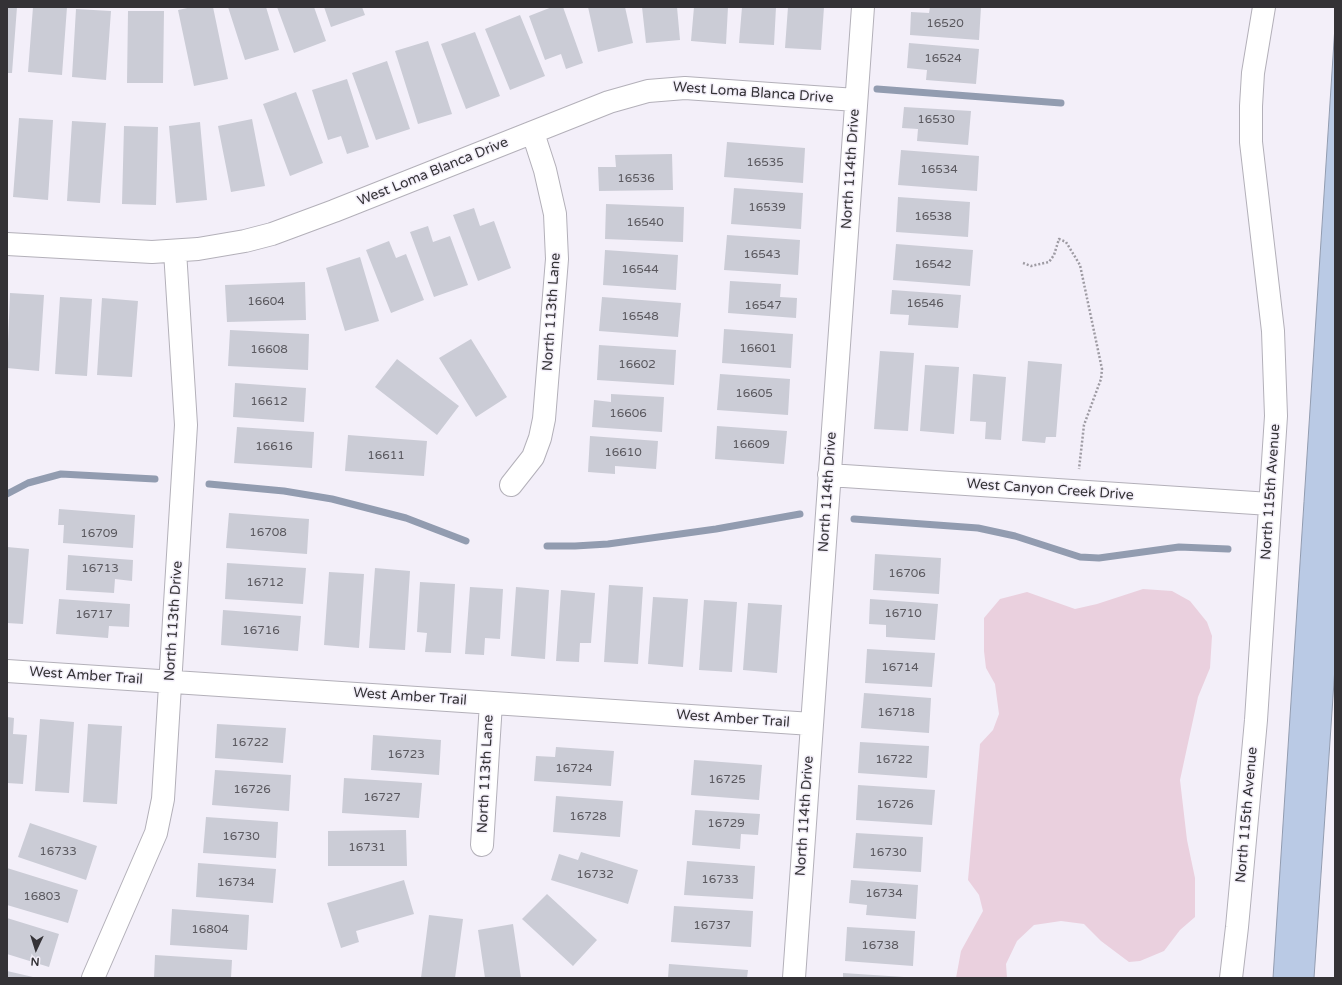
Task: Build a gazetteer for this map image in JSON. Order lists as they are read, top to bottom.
{
  "streets": {
    "street": [
      "West Loma Blanca Drive",
      "North 114th Drive",
      "North 113th Lane",
      "West Canyon Creek Drive",
      "North 115th Avenue",
      "North 113th Drive",
      "West Amber Trail"
    ]
  },
  "crossings": [
    ["West Loma Blanca Drive", "North 114th Drive"],
    ["West Loma Blanca Drive", "North 113th Lane"],
    ["West Loma Blanca Drive", "North 113th Drive"],
    ["North 114th Drive", "West Canyon Creek Drive"],
    ["North 114th Drive", "West Amber Trail"],
    ["North 113th Lane", "West Amber Trail"],
    ["West Canyon Creek Drive", "North 115th Avenue"],
    ["North 113th Drive", "West Amber Trail"]
  ],
  "house_numbers": [
    "16520",
    "16524",
    "16530",
    "16535",
    "16534",
    "16536",
    "16539",
    "16538",
    "16540",
    "16543",
    "16542",
    "16544",
    "16604",
    "16546",
    "16547",
    "16548",
    "16601",
    "16608",
    "16602",
    "16605",
    "16612",
    "16606",
    "16609",
    "16616",
    "16610",
    "16611",
    "16708",
    "16709",
    "16713",
    "16706",
    "16712",
    "16710",
    "16717",
    "16716",
    "16714",
    "16718",
    "16722",
    "16723",
    "16722",
    "16724",
    "16725",
    "16726",
    "16727",
    "16726",
    "16728",
    "16729",
    "16730",
    "16731",
    "16733",
    "16730",
    "16732",
    "16733",
    "16734",
    "16734",
    "16803",
    "16737",
    "16804",
    "16738"
  ],
  "north": "bottom"
}
